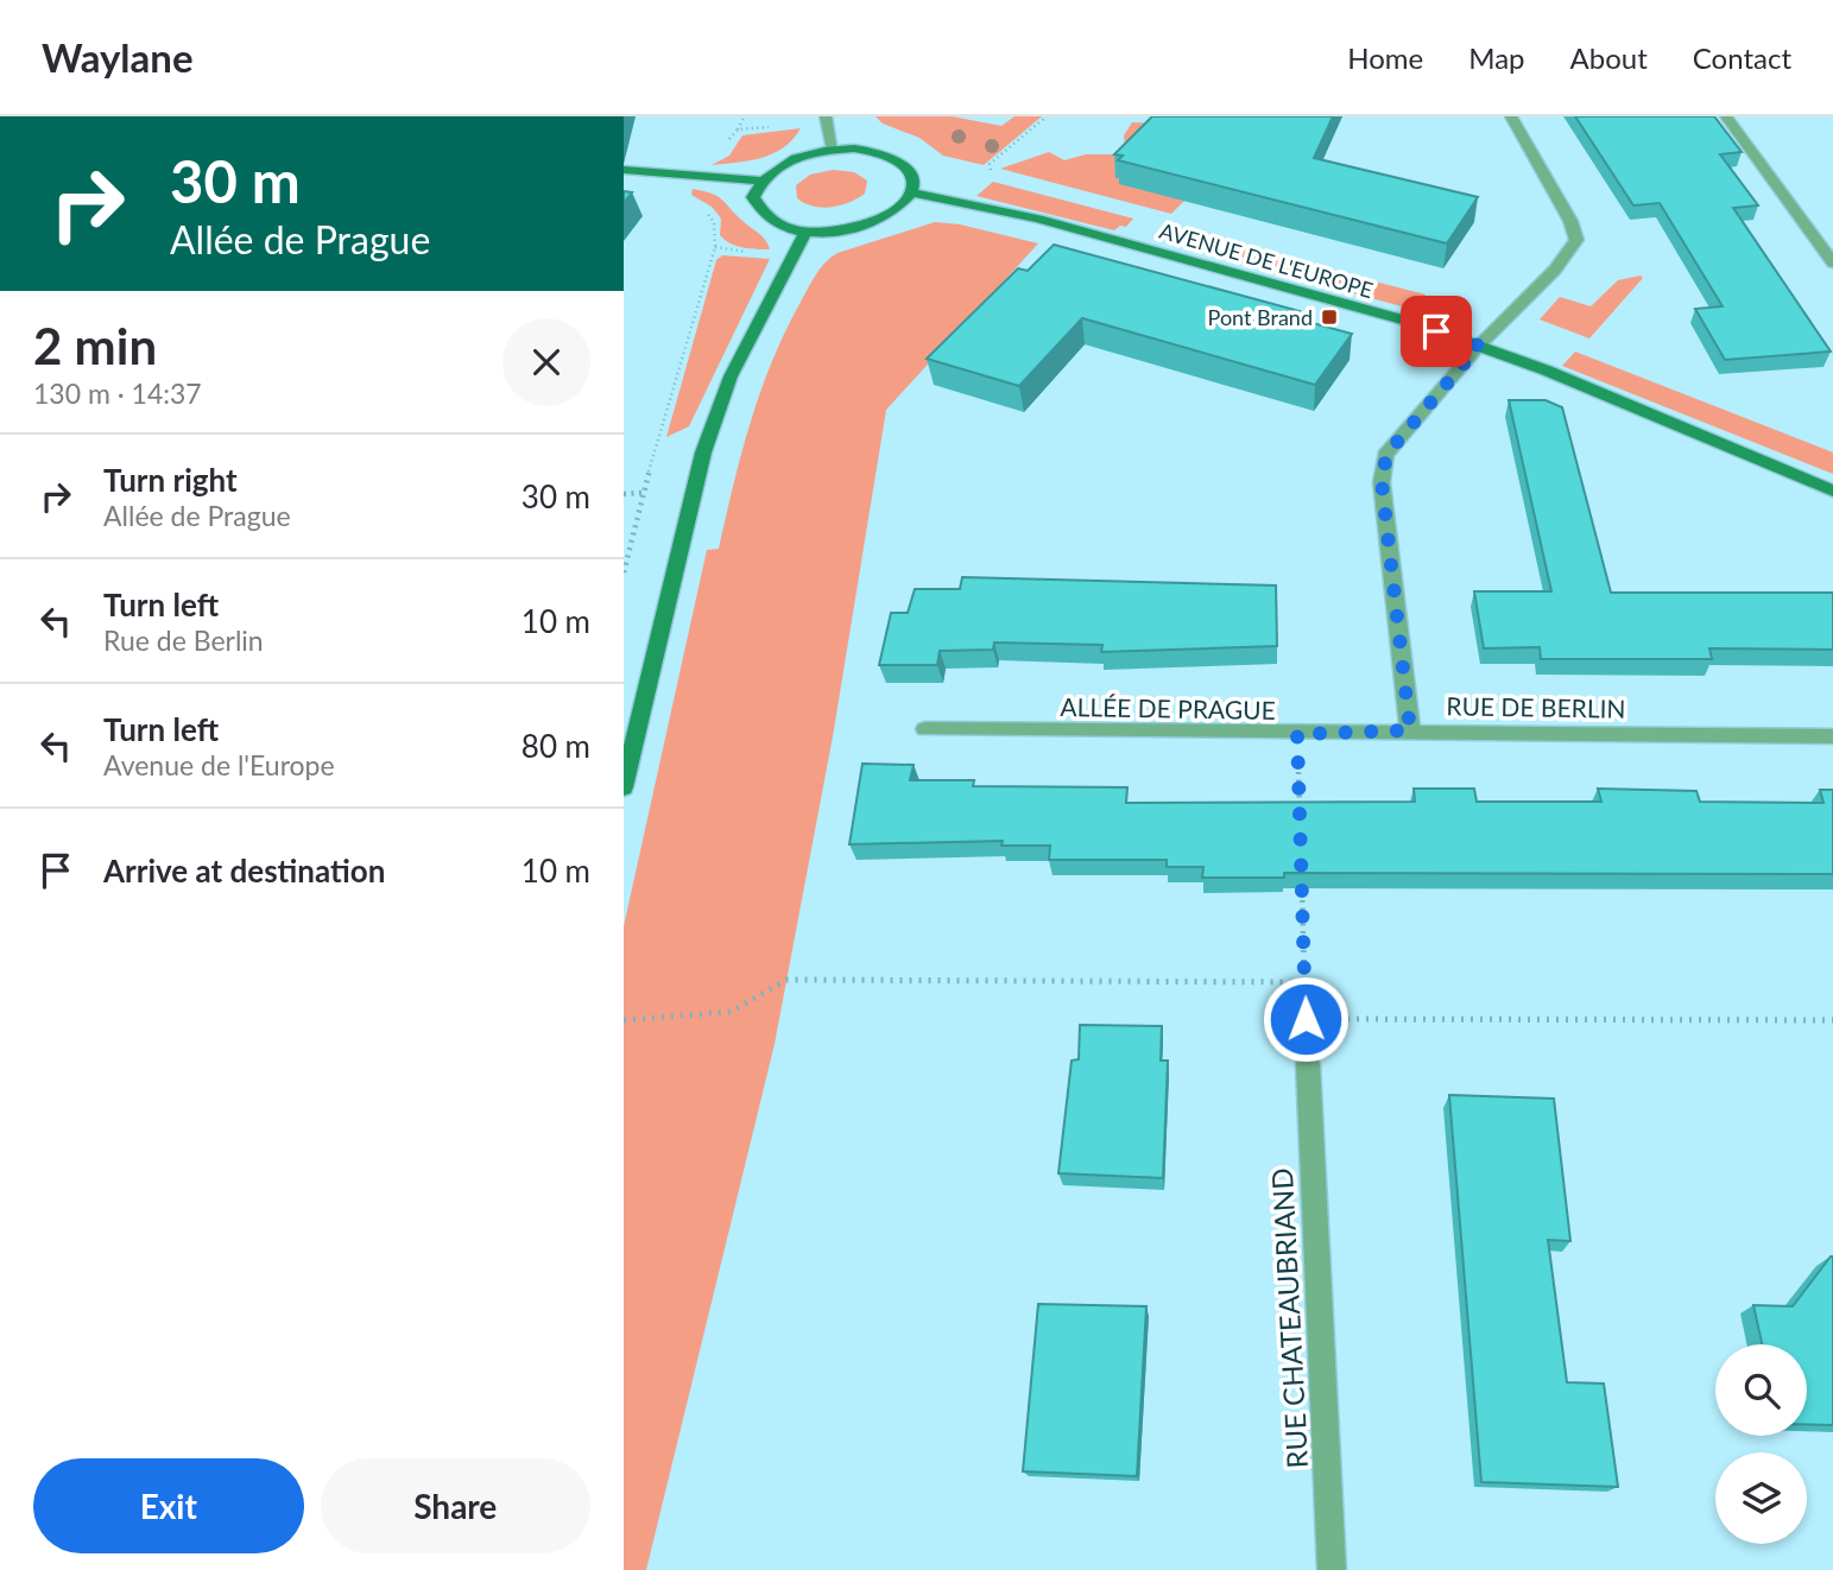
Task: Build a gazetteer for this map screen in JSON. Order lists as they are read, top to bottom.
{
  "streets": {
    "street": [
      "AVENUE DE L'EUROPE",
      "RUE DE BERLIN",
      "ALLÉE DE PRAGUE",
      "RUE CHATEAUBRIAND"
    ]
  },
  "crossings": [
    ["AVENUE DE L'EUROPE", "RUE DE BERLIN"],
    ["RUE DE BERLIN", "ALLÉE DE PRAGUE"]
  ],
  "places": {
    "transit": ["Pont Brand"]
  },
  "page": {
    "header": "Waylane",
    "nav": [
      "Home",
      "Map",
      "About",
      "Contact"
    ],
    "turn": ["30 m", "Allée de Prague"],
    "heading": ["2 min", "130 m · 14:37"],
    "list": [
      {
        "name": "Turn right",
        "note": "Allée de Prague",
        "value": "30 m"
      },
      {
        "name": "Turn left",
        "note": "Rue de Berlin",
        "value": "10 m"
      },
      {
        "name": "Turn left",
        "note": "Avenue de l'Europe",
        "value": "80 m"
      },
      {
        "name": "Arrive at destination",
        "value": "10 m"
      }
    ],
    "buttons": ["Exit", "Share"]
  }
}
